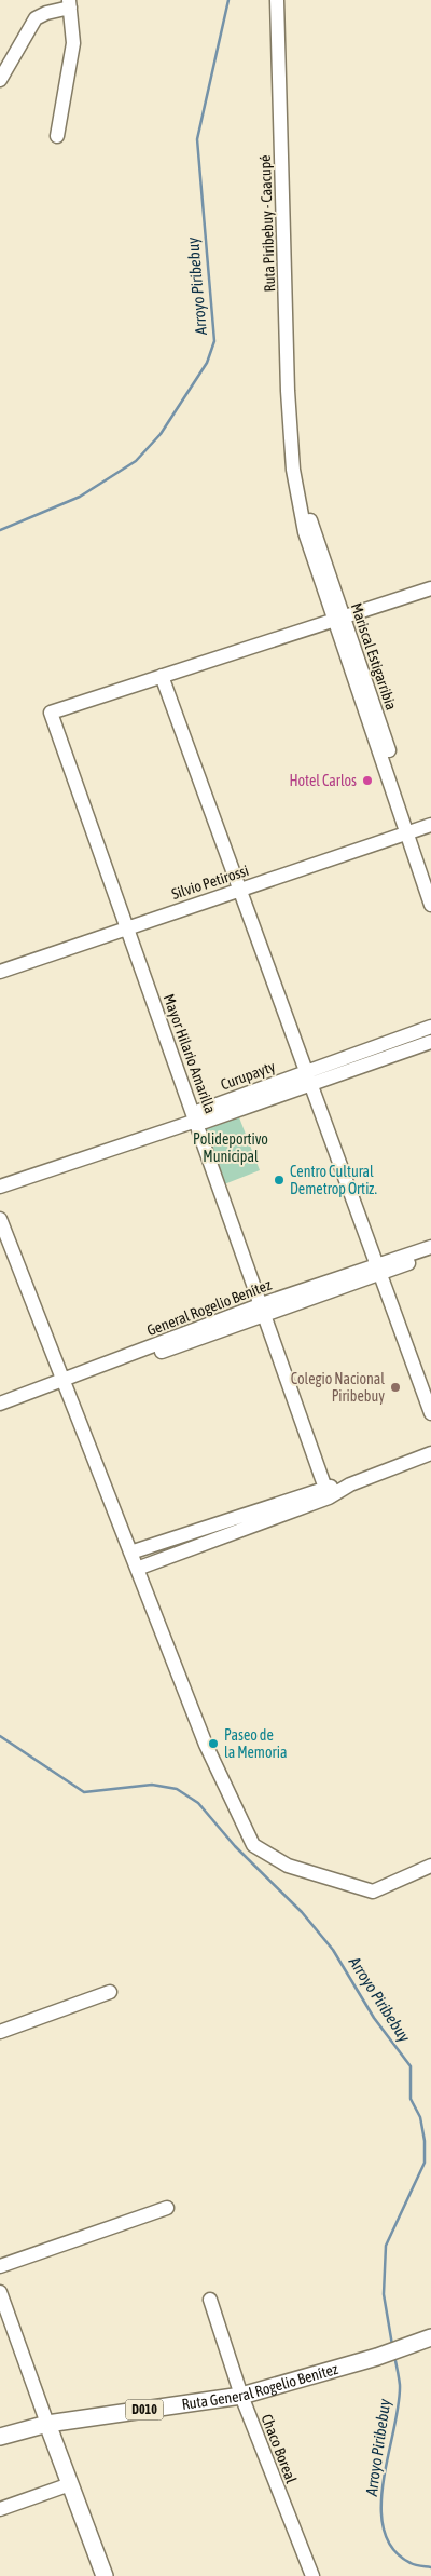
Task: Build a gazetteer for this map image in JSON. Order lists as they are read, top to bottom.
{
  "streets": {
    "main road": ["Ruta General Rogelio Benítez", "D010"],
    "street": [
      "Ruta Piribebuy - Caacupé",
      "Silvio Petirossi",
      "Mayor Hilario Amarilla",
      "Curupayty",
      "General Rogelio Benítez",
      "Chaco Boreal"
    ]
  },
  "crossings": [
    ["Ruta Piribebuy - Caacupé", "Silvio Petirossi"],
    ["Silvio Petirossi", "Mayor Hilario Amarilla"],
    ["Mayor Hilario Amarilla", "Curupayty"],
    ["Mayor Hilario Amarilla", "General Rogelio Benítez"],
    ["Ruta General Rogelio Benítez", "Chaco Boreal"]
  ],
  "water": ["Arroyo Piribebuy"],
  "parks": ["Polideportivo Municipal"],
  "places": [
    "Hotel Carlos",
    "Centro Cultural Demetrop Ortiz.",
    "Colegio Nacional Piribebuy",
    "Paseo de la Memoria"
  ]
}
